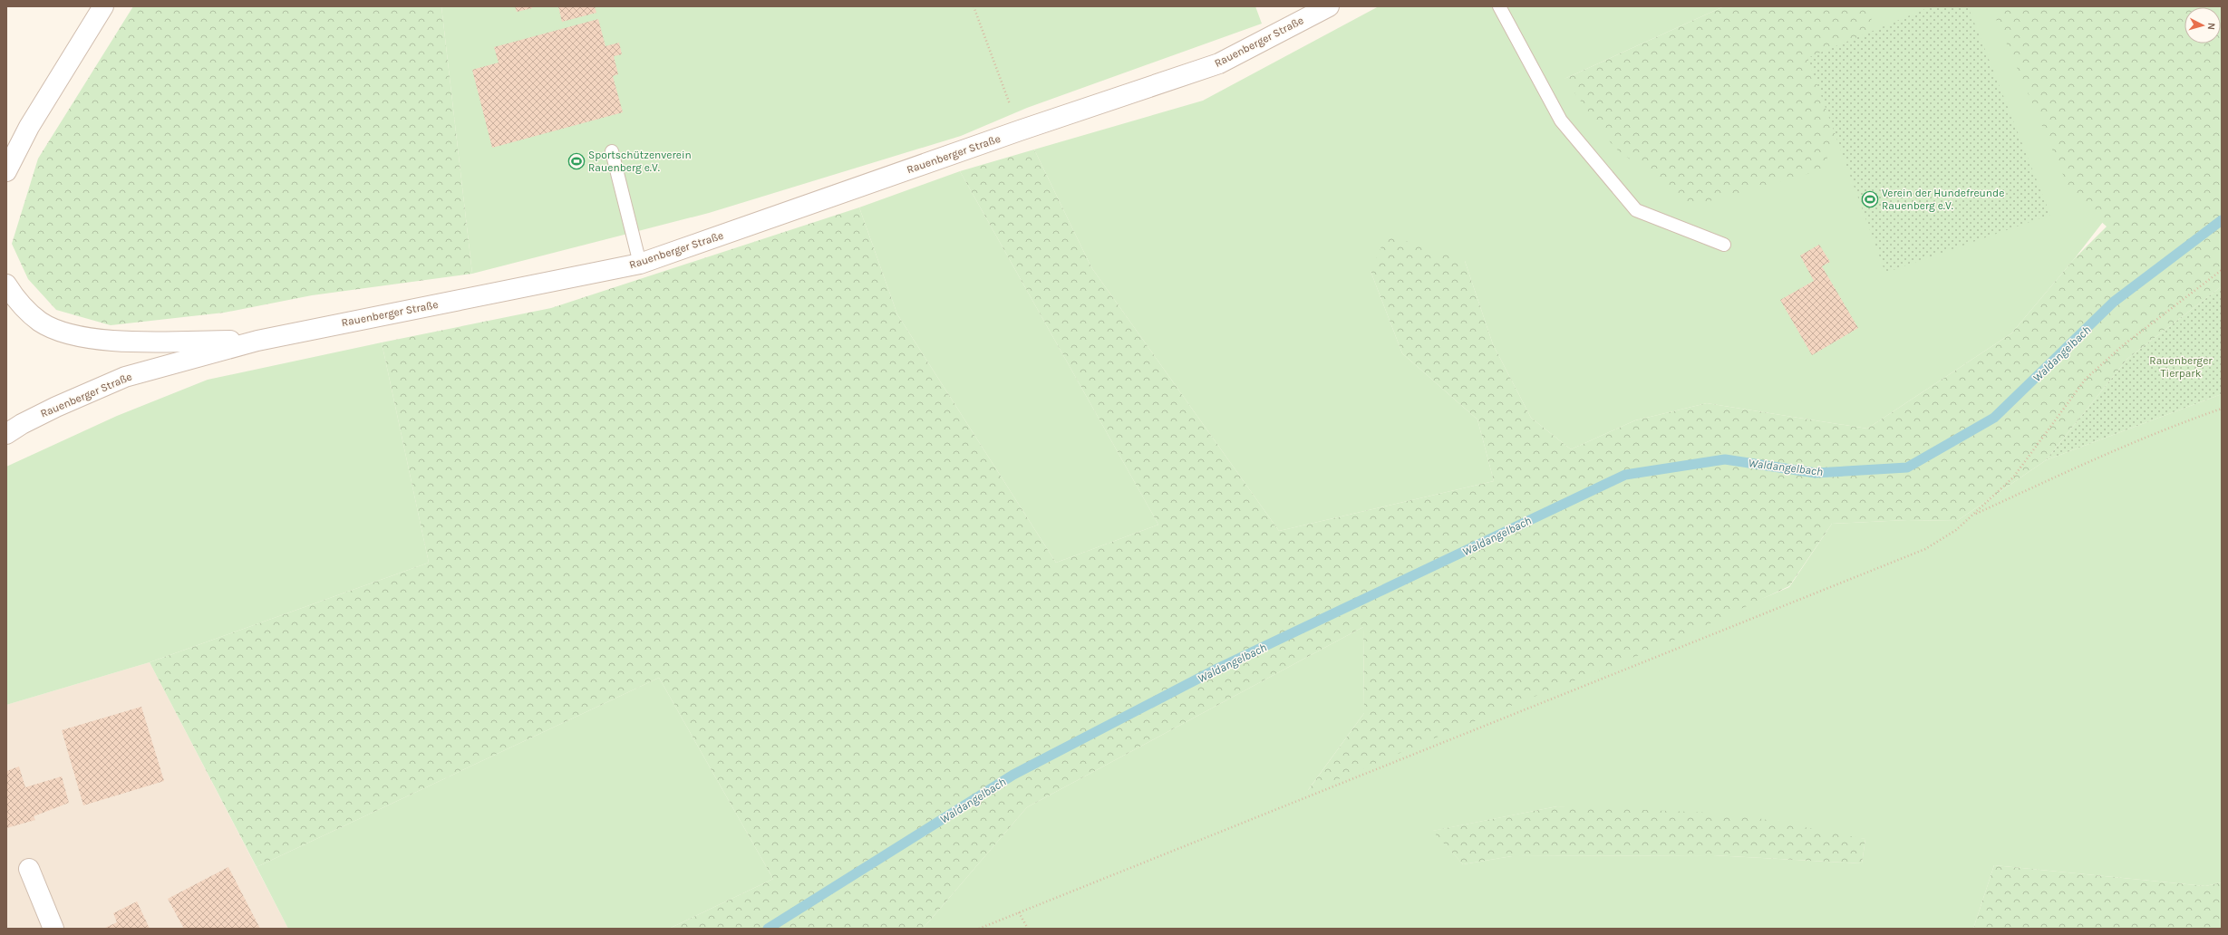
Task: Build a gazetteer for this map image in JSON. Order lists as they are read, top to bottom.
{
  "streets": {
    "street": ["Rauenberger Straße"]
  },
  "water": ["Waldangelbach"],
  "parks": ["Rauenberger Tierpark"],
  "places": {
    "sports": ["Sportschützenverein Rauenberg e.V.", "Verein der Hundefreunde Rauenberg e.V."]
  },
  "north": "right"
}
